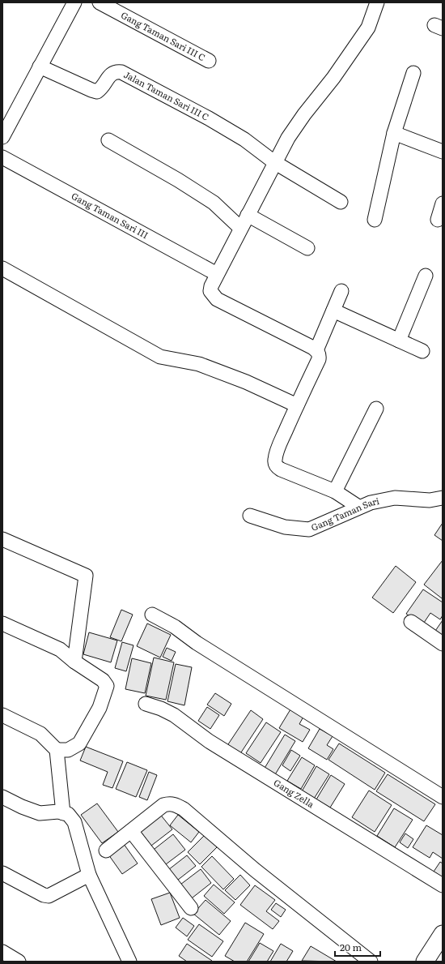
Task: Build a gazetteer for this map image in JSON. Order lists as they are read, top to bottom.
{
  "streets": {
    "street": [
      "Gang Taman Sari III C",
      "Jalan Taman Sari III C",
      "Gang Taman Sari III",
      "Gang Taman Sari",
      "Gang Zella"
    ]
  },
  "scale_bar": "20 m"
}
